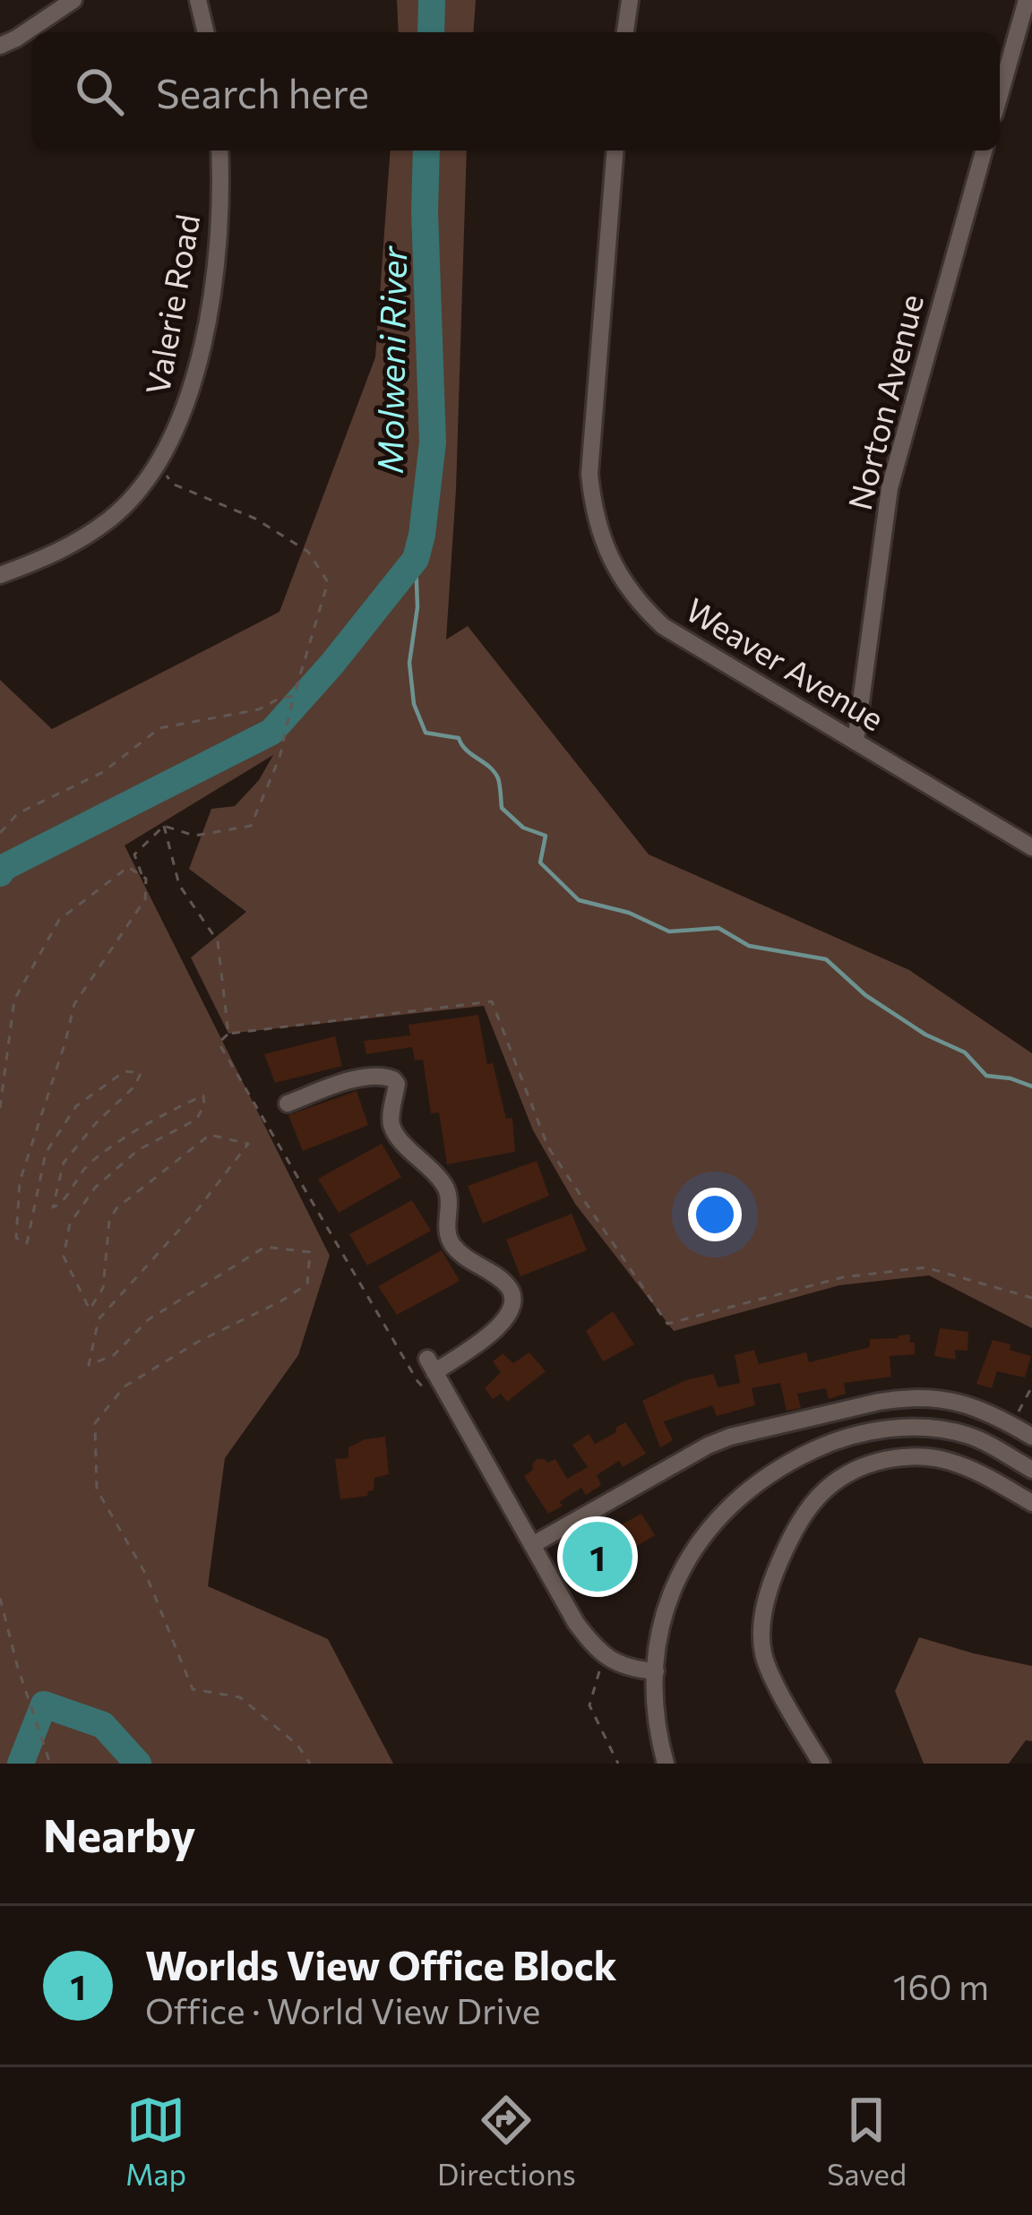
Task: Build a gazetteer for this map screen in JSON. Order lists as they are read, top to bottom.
{
  "streets": {
    "street": ["Valerie Road", "Norton Avenue", "Weaver Avenue"]
  },
  "crossings": [
    ["Norton Avenue", "Weaver Avenue"]
  ],
  "water": ["Molweni River"],
  "page": {
    "search": "Search here",
    "pins": "1",
    "heading": "Nearby",
    "list": [
      {
        "mark": "1",
        "name": "Worlds View Office Block",
        "note": "Office · World View Drive",
        "value": "160 m"
      }
    ],
    "nav": ["Map", "Directions", "Saved"]
  }
}
